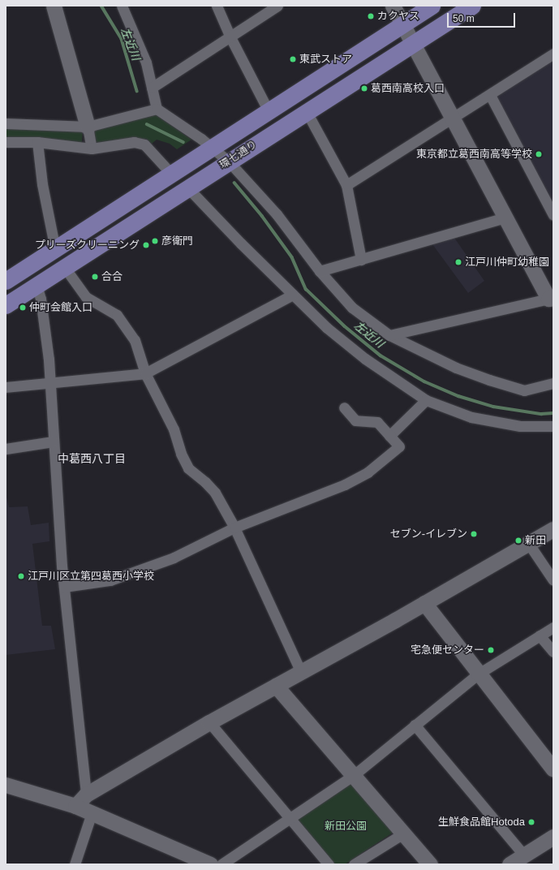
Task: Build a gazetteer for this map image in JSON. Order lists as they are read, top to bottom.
{
  "streets": {
    "main road": ["環七通り"]
  },
  "districts": ["中葛西八丁目"],
  "water": ["左近川"],
  "parks": ["新田公園"],
  "places": [
    "カクヤス",
    "東武ストア",
    "葛西南高校入口",
    "東京都立葛西南高等学校",
    "彦衛門",
    "プリーズクリーニング",
    "江戸川仲町幼稚園",
    "合合",
    "仲町会館入口",
    "セブン-イレブン",
    "新田",
    "江戸川区立第四葛西小学校",
    "宅急便センター",
    "生鮮食品館Hotoda"
  ],
  "scale_bar": "50 m"
}
